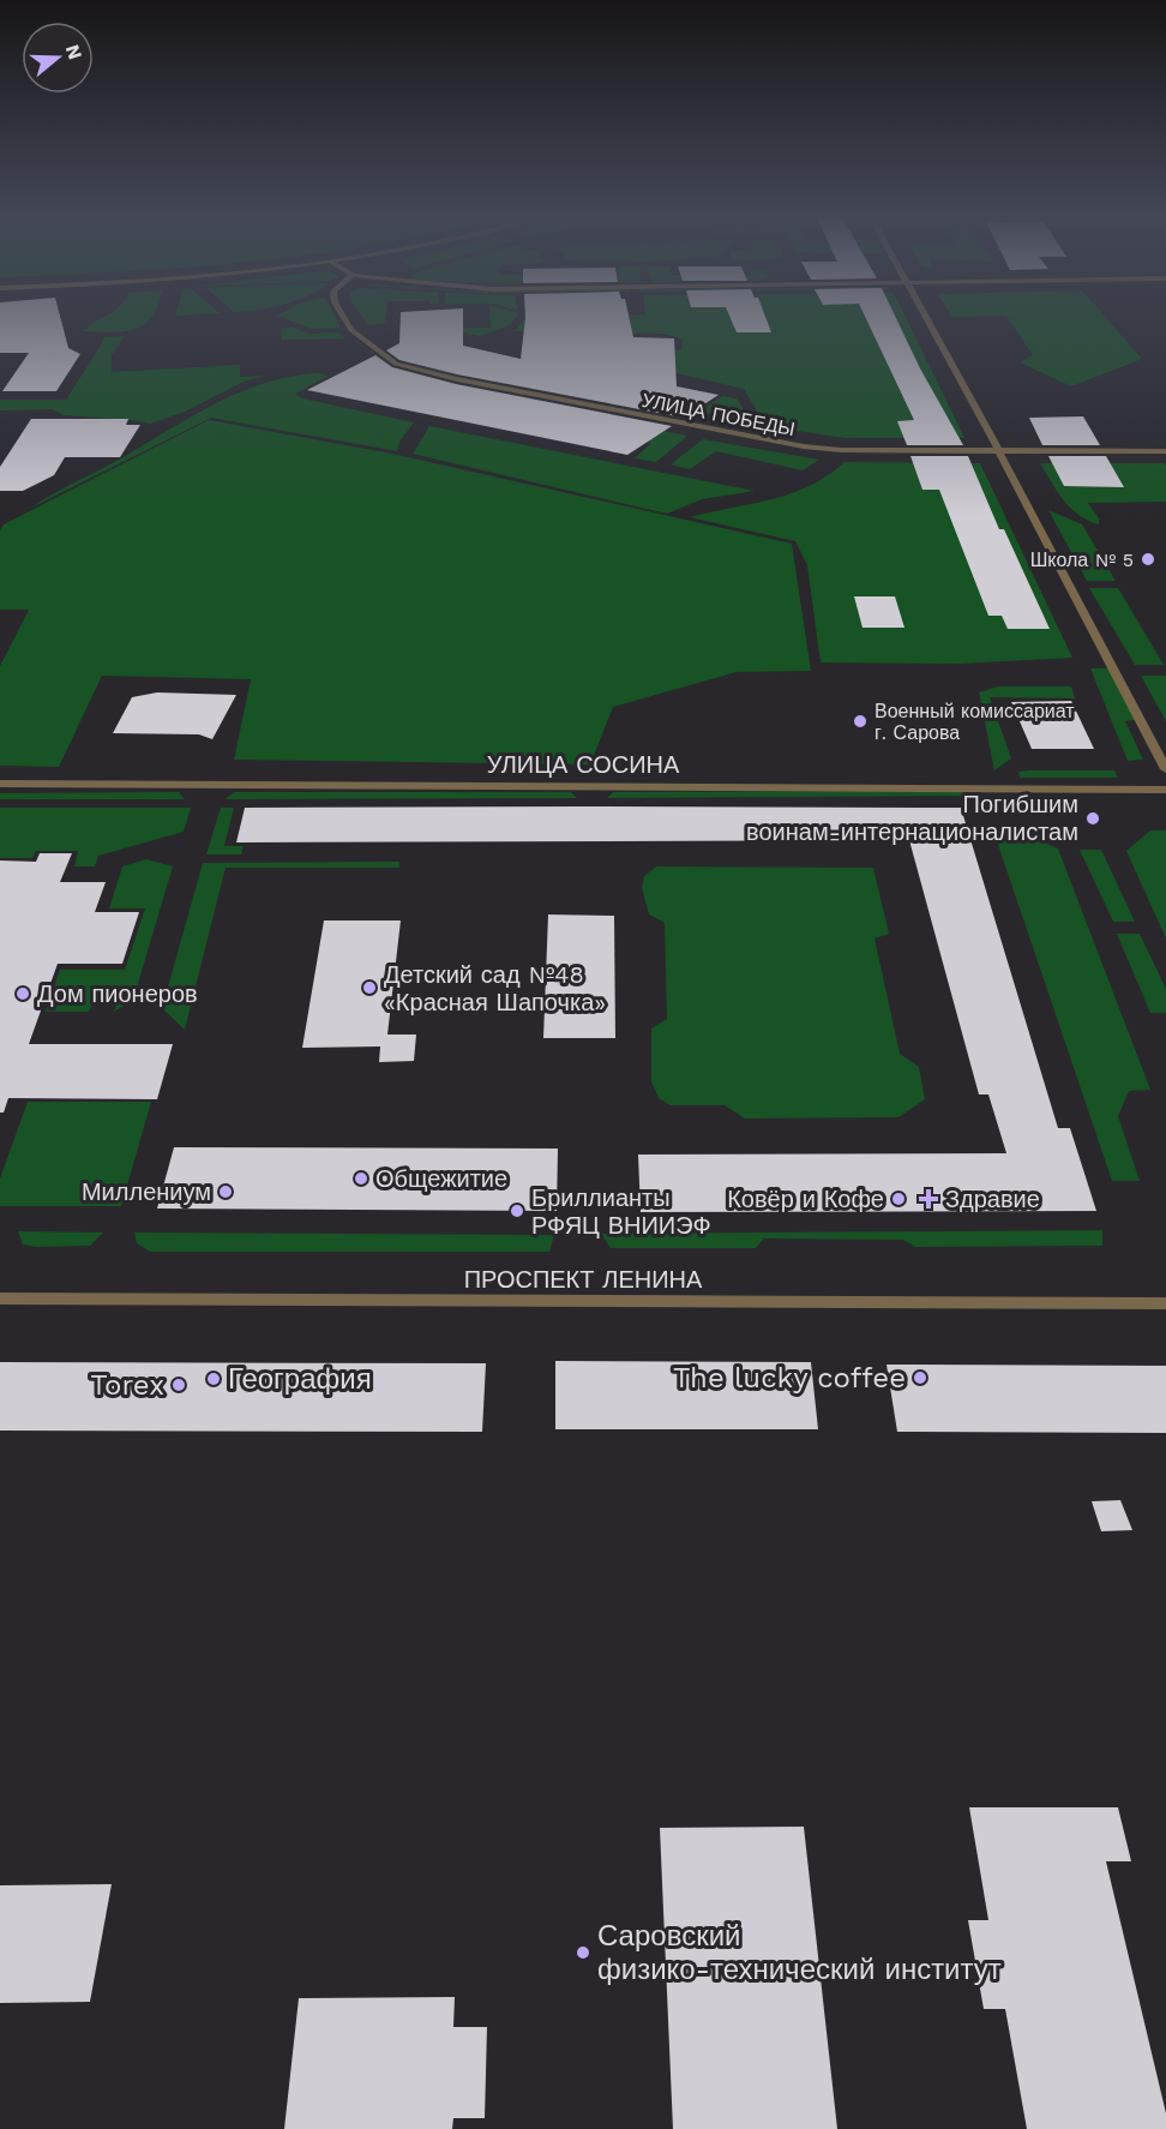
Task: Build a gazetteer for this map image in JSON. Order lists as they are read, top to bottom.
{
  "streets": {
    "street": ["УЛИЦА ПОБЕДЫ", "УЛИЦА СОСИНА", "ПРОСПЕКТ ЛЕНИНА"]
  },
  "places": {
    "other": [
      "Школа № 5",
      "Военный комиссариат г. Сарова",
      "Погибшим воинам-интернационалистам",
      "Детский сад №48 «Красная Шапочка»",
      "Дом пионеров",
      "Общежитие",
      "Миллениум",
      "Ковёр и Кофе",
      "Бриллианты РФЯЦ ВНИИЭФ",
      "The lucky coffee",
      "География",
      "Torex",
      "Саровский физико-технический институт"
    ],
    "health": ["Здравие"]
  },
  "north": "right"
}
